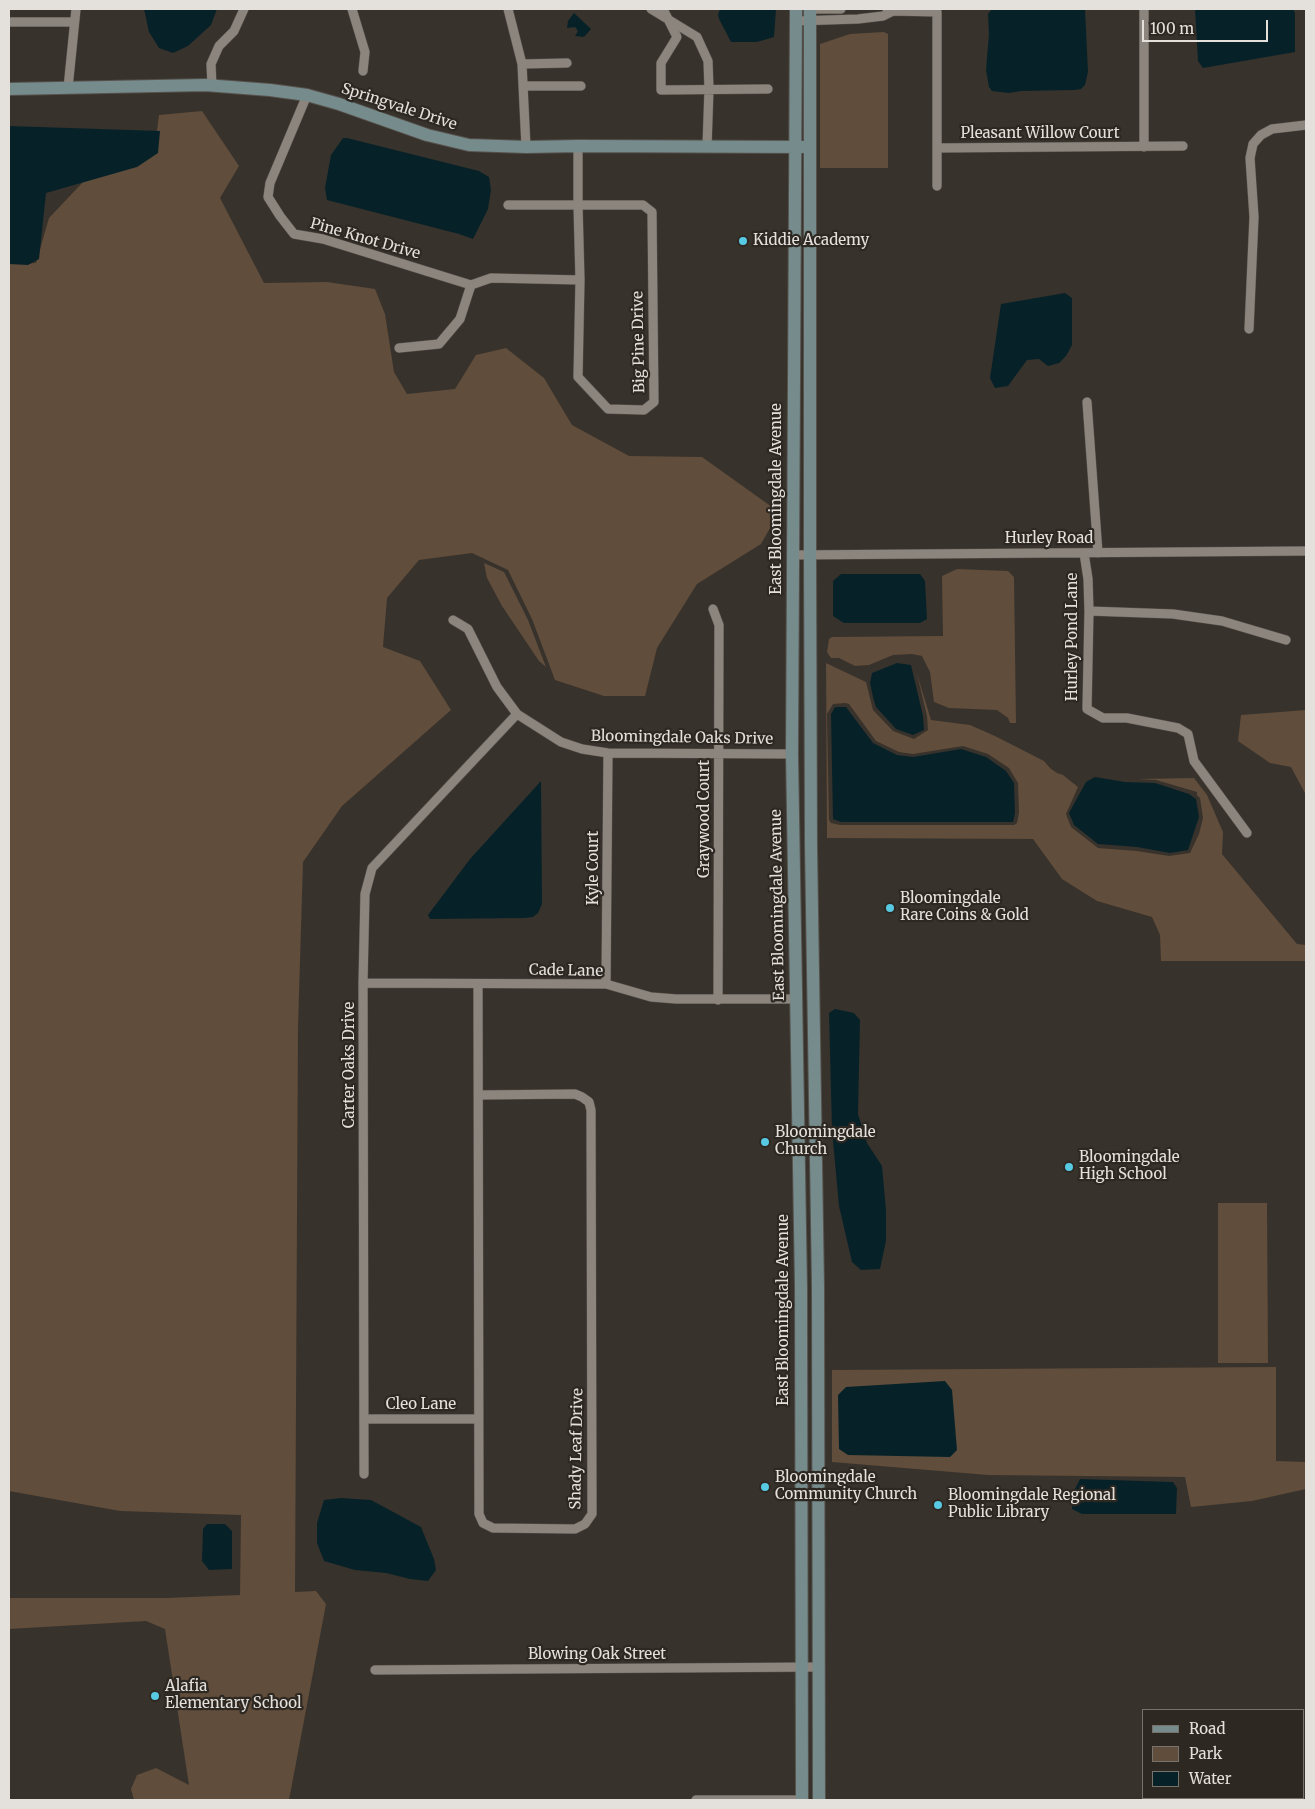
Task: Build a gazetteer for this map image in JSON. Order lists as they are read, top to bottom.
{
  "streets": {
    "main road": ["Springvale Drive", "East Bloomingdale Avenue"],
    "street": [
      "Pleasant Willow Court",
      "Pine Knot Drive",
      "Big Pine Drive",
      "Hurley Road",
      "Hurley Pond Lane",
      "Bloomingdale Oaks Drive",
      "Graywood Court",
      "Kyle Court",
      "Cade Lane",
      "Carter Oaks Drive",
      "Cleo Lane",
      "Shady Leaf Drive",
      "Blowing Oak Street"
    ]
  },
  "crossings": [
    ["Springvale Drive", "Pine Knot Drive"],
    ["Springvale Drive", "Big Pine Drive"],
    ["Springvale Drive", "East Bloomingdale Avenue"],
    ["East Bloomingdale Avenue", "Hurley Road"],
    ["East Bloomingdale Avenue", "Bloomingdale Oaks Drive"],
    ["East Bloomingdale Avenue", "Cade Lane"],
    ["East Bloomingdale Avenue", "Blowing Oak Street"],
    ["Hurley Road", "Hurley Pond Lane"],
    ["Bloomingdale Oaks Drive", "Graywood Court"],
    ["Bloomingdale Oaks Drive", "Kyle Court"],
    ["Bloomingdale Oaks Drive", "Carter Oaks Drive"],
    ["Graywood Court", "Cade Lane"],
    ["Kyle Court", "Cade Lane"],
    ["Cade Lane", "Carter Oaks Drive"],
    ["Cade Lane", "Shady Leaf Drive"],
    ["Carter Oaks Drive", "Cleo Lane"],
    ["Cleo Lane", "Shady Leaf Drive"]
  ],
  "places": [
    "Kiddie Academy",
    "Bloomingdale Rare Coins & Gold",
    "Bloomingdale Church",
    "Bloomingdale High School",
    "Bloomingdale Community Church",
    "Bloomingdale Regional Public Library",
    "Alafia Elementary School"
  ],
  "legend": ["Road", "Park", "Water"],
  "scale_bar": "100 m"
}
